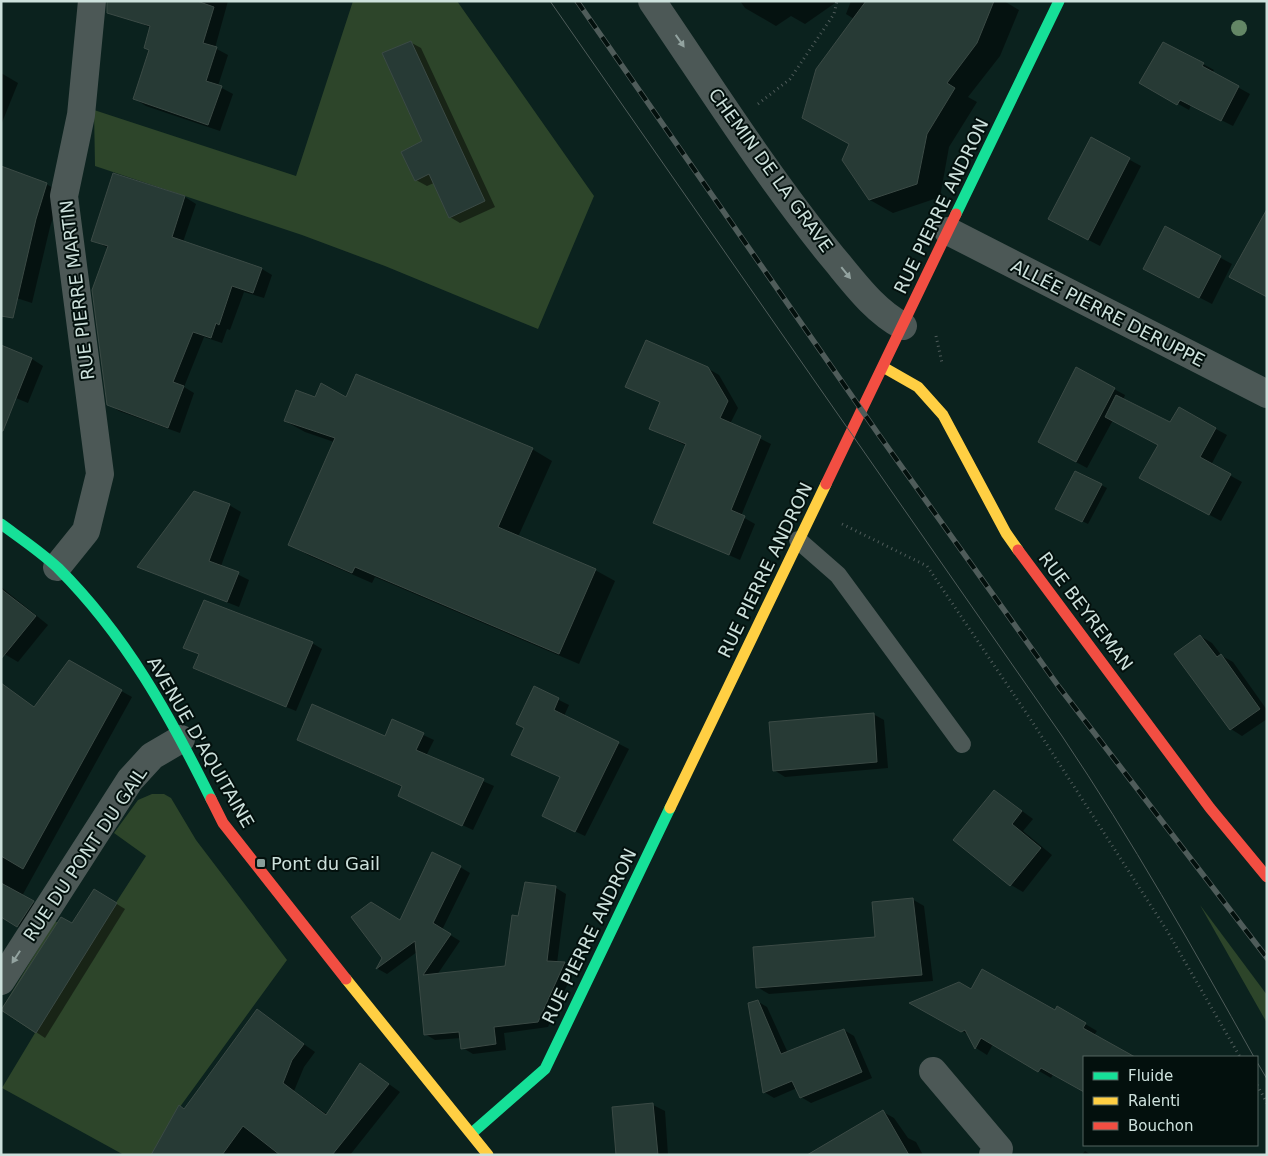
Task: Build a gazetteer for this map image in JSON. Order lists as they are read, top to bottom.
{
  "streets": {
    "street": [
      "CHEMIN DE LA GRAVE",
      "RUE PIERRE ANDRON",
      "RUE PIERRE MARTIN",
      "ALLÉE PIERRE DERUPPE",
      "RUE BEYREMAN",
      "AVENUE D'AQUITAINE",
      "RUE DU PONT DU GAIL"
    ]
  },
  "crossings": [
    ["CHEMIN DE LA GRAVE", "RUE PIERRE ANDRON"],
    ["RUE PIERRE ANDRON", "ALLÉE PIERRE DERUPPE"],
    ["RUE PIERRE ANDRON", "RUE BEYREMAN"],
    ["RUE PIERRE ANDRON", "AVENUE D'AQUITAINE"],
    ["RUE PIERRE MARTIN", "AVENUE D'AQUITAINE"],
    ["AVENUE D'AQUITAINE", "RUE DU PONT DU GAIL"]
  ],
  "one_way": ["CHEMIN DE LA GRAVE", "RUE DU PONT DU GAIL"],
  "places": {
    "transit": ["Pont du Gail"]
  },
  "legend": ["Fluide", "Ralenti", "Bouchon"]
}
